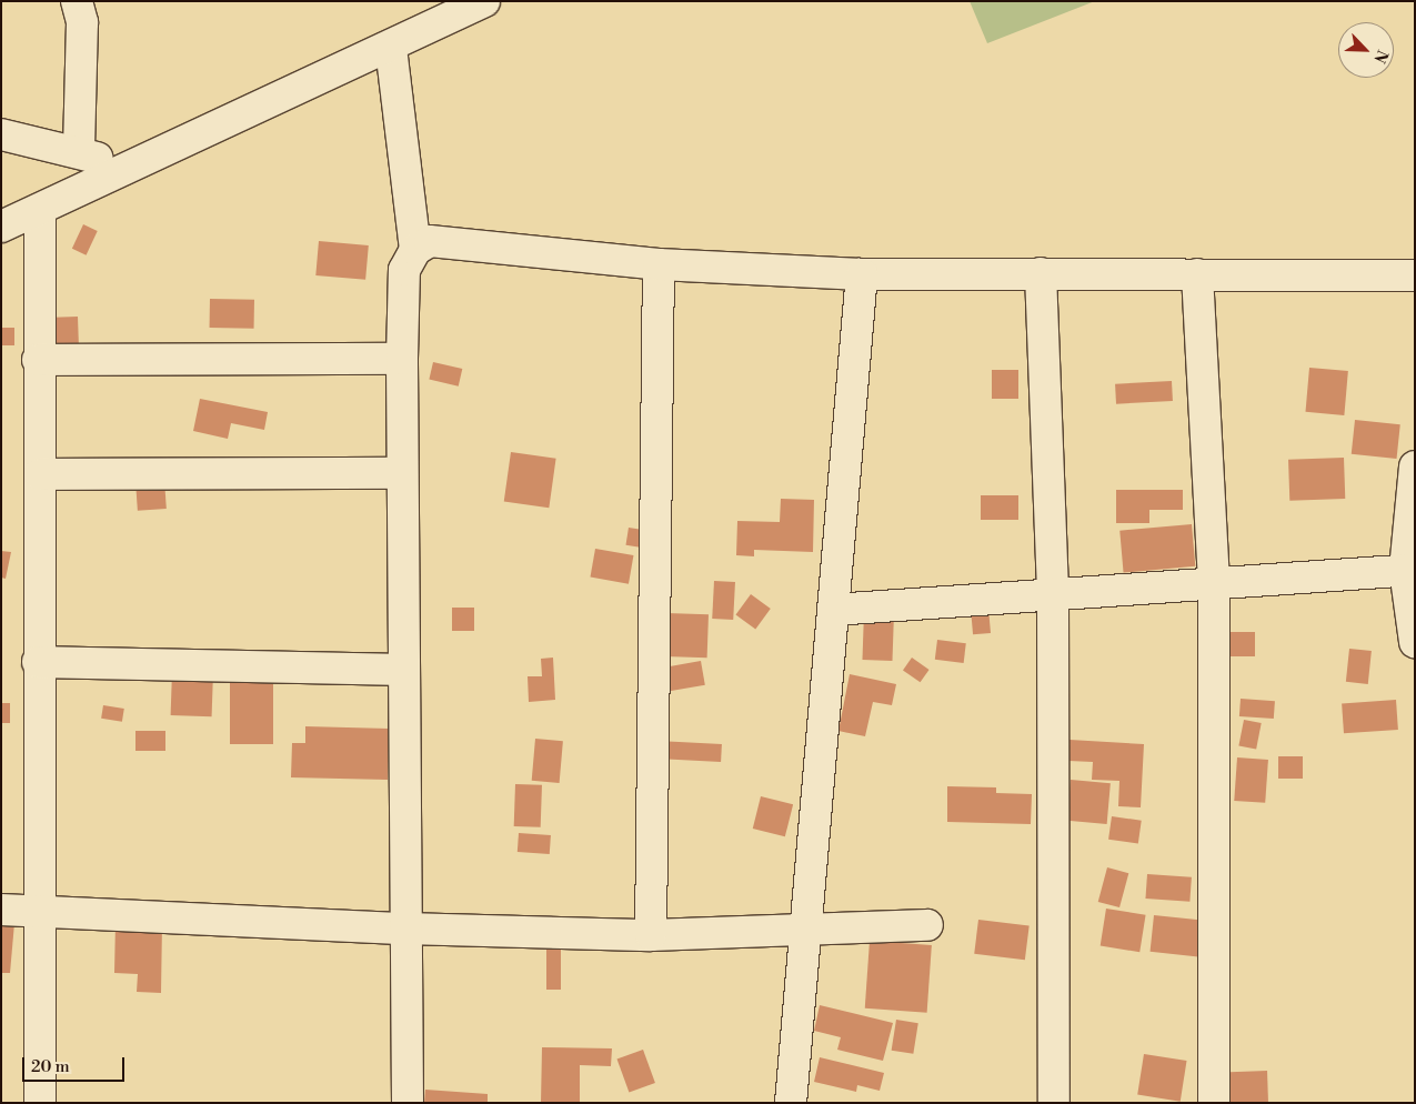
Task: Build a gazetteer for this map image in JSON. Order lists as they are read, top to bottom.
{
  "scale_bar": "20 m",
  "north": "bottom right"
}
